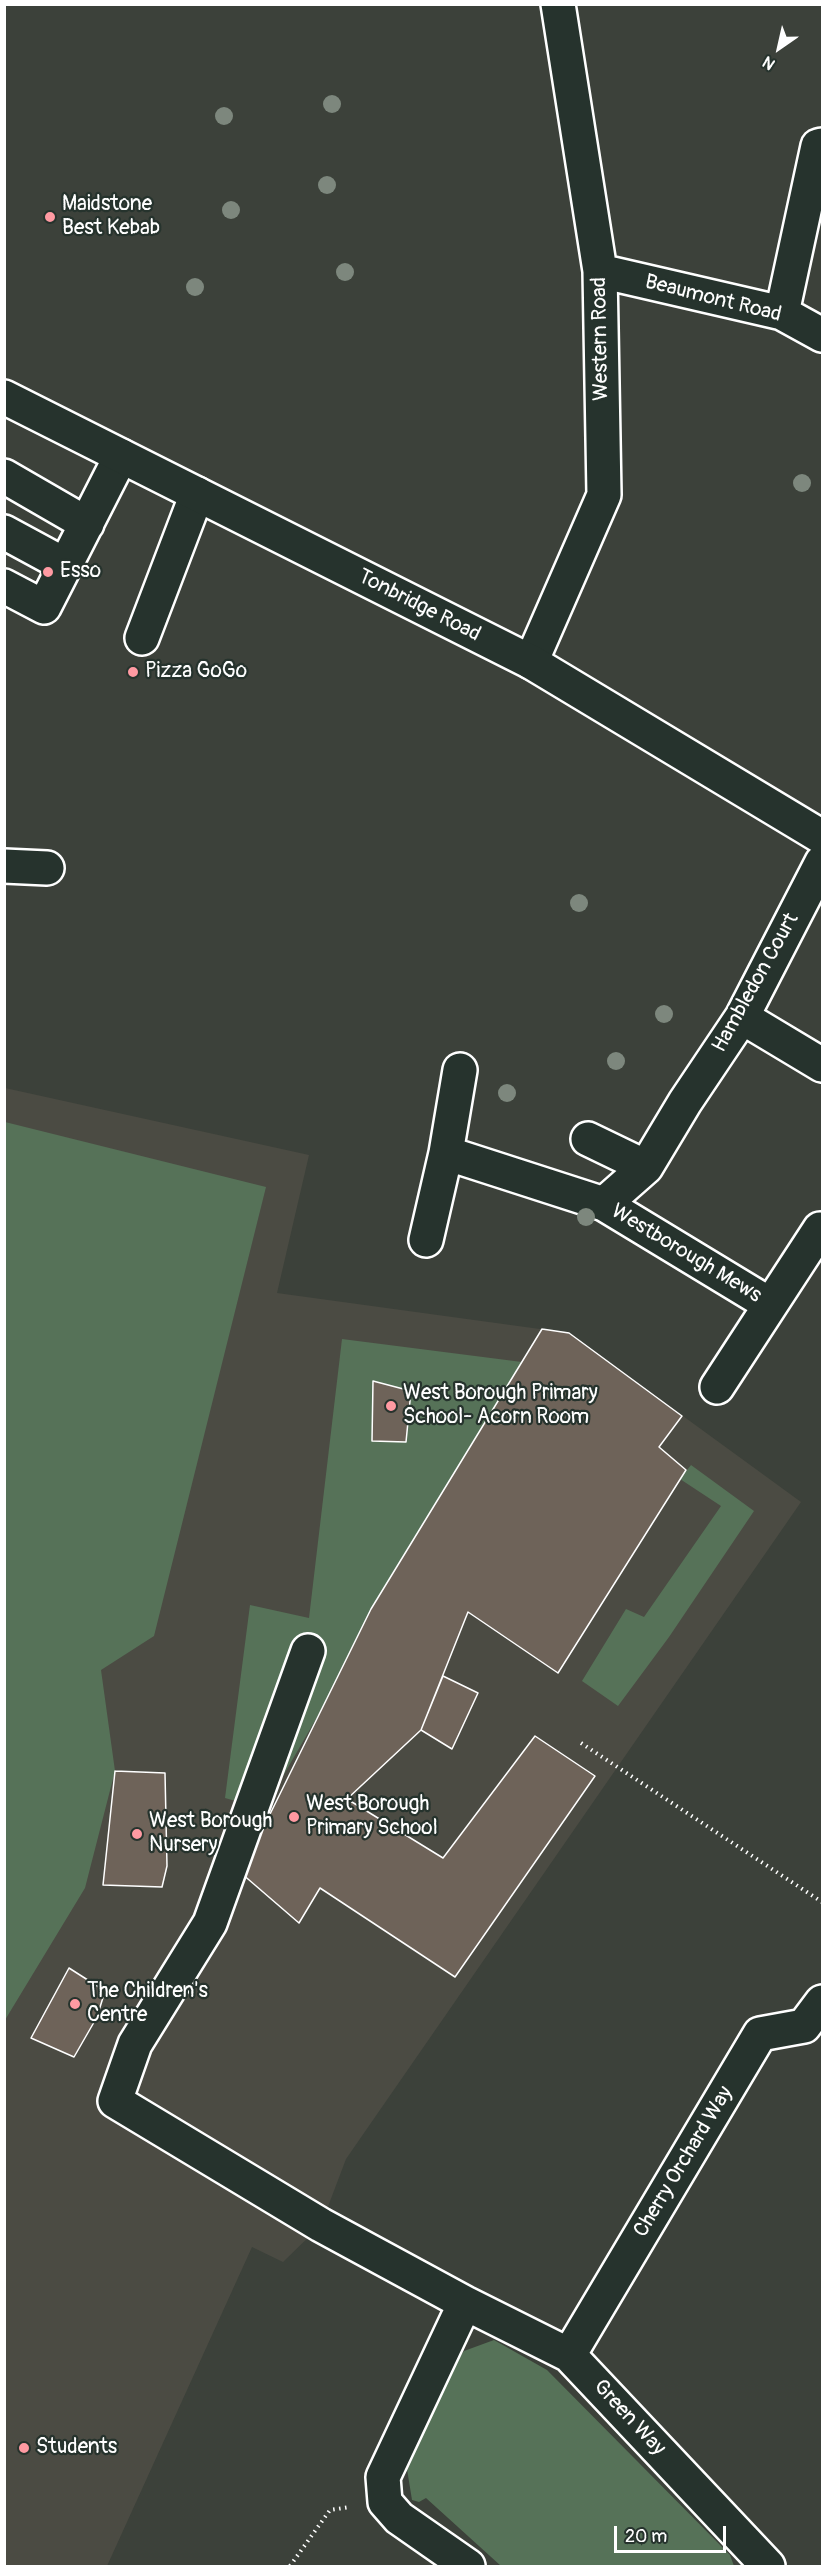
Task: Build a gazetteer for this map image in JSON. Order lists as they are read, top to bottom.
{
  "streets": {
    "street": [
      "Beaumont Road",
      "Western Road",
      "Tonbridge Road",
      "Hambledon Court",
      "Westborough Mews",
      "Cherry Orchard Way",
      "Green Way"
    ]
  },
  "crossings": [
    ["Beaumont Road", "Western Road"],
    ["Western Road", "Tonbridge Road"],
    ["Hambledon Court", "Westborough Mews"],
    ["Cherry Orchard Way", "Green Way"]
  ],
  "places": [
    "Maidstone Best Kebab",
    "Esso",
    "Pizza GoGo",
    "West Borough Primary School- Acorn Room",
    "West Borough Primary School",
    "West Borough Nursery",
    "The Children's Centre",
    "Students"
  ],
  "scale_bar": "20 m",
  "north": "bottom left"
}
